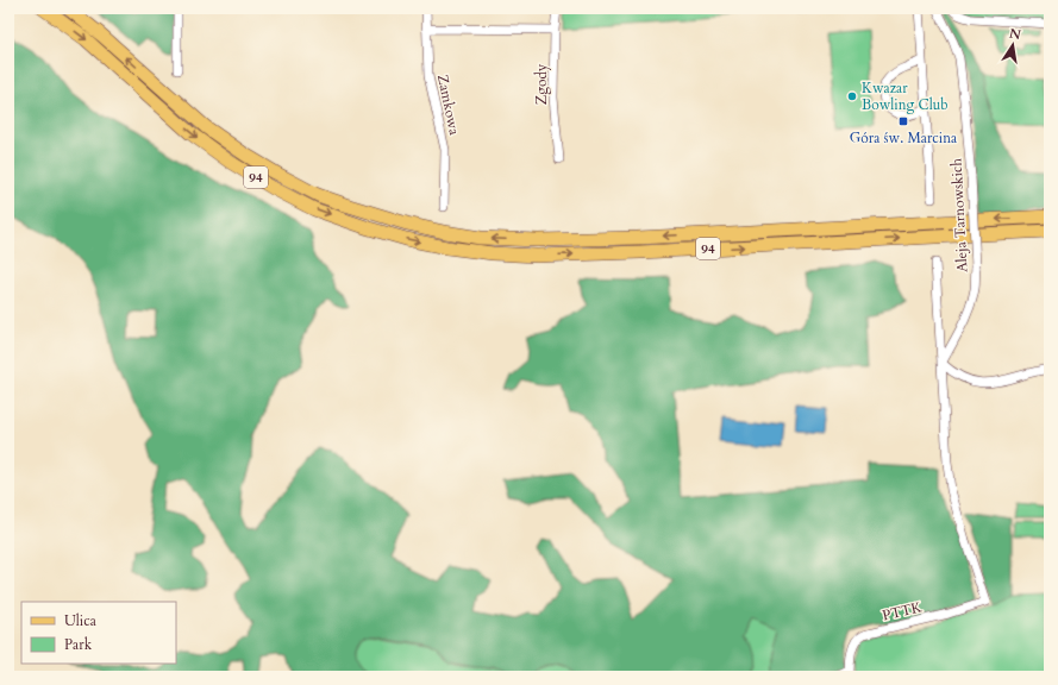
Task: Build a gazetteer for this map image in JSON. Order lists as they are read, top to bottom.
{
  "streets": {
    "main road": ["94"],
    "street": [
      "Zgody",
      "Zamkowa",
      "Aleja Tarnowskich",
      "PTTK"
    ]
  },
  "crossings": [
    ["Aleja Tarnowskich", "PTTK"]
  ],
  "places": {
    "other": ["Kwazar Bowling Club"],
    "transit": ["Góra św. Marcina"]
  },
  "legend": ["Ulica", "Park"],
  "north": "top"
}
